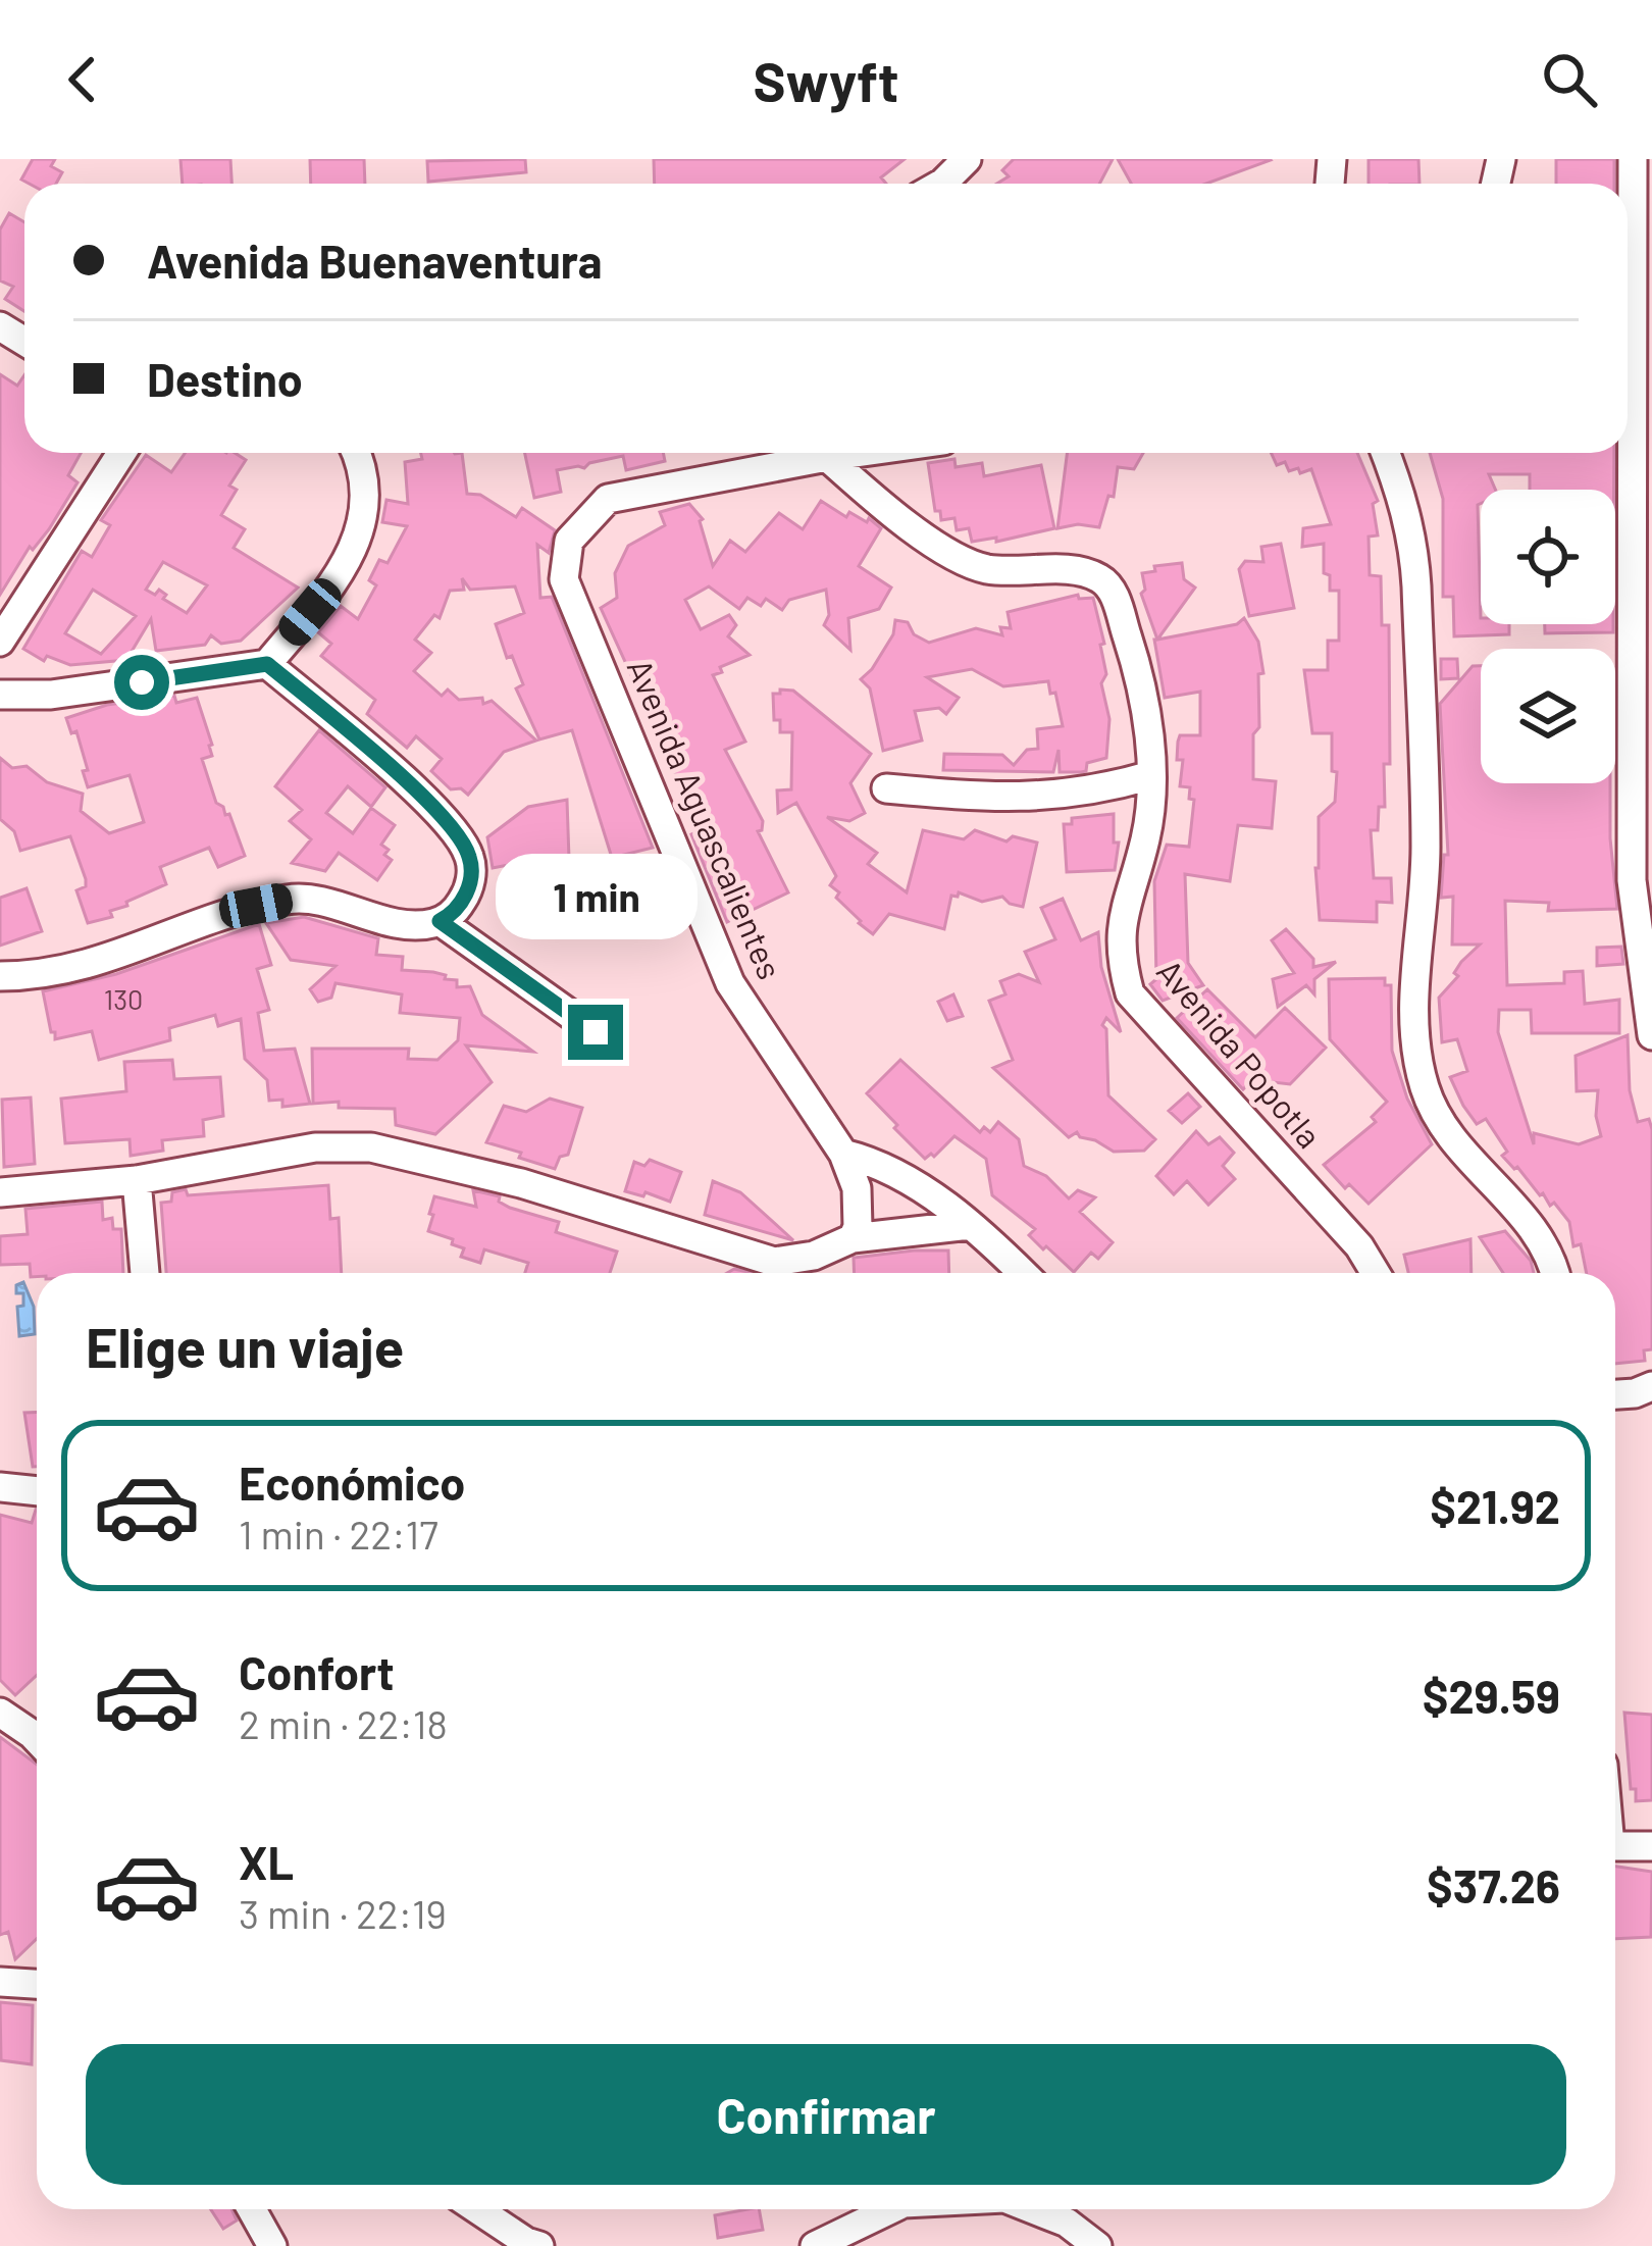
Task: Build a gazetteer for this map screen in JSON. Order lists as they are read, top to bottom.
{
  "streets": {
    "street": ["Avenida Aguascalientes", "Avenida Popotla"]
  },
  "crossings": [
    ["Avenida Aguascalientes", "Avenida Popotla"]
  ],
  "house_numbers": ["130"],
  "page": {
    "header": "Swyft",
    "banner": ["Avenida Buenaventura", "Destino"],
    "bubble": "1 min",
    "heading": "Elige un viaje",
    "list": [
      {
        "name": "Económico",
        "note": "1 min · 22:17",
        "value": "$21.92"
      },
      {
        "name": "Confort",
        "note": "2 min · 22:18",
        "value": "$29.59"
      },
      {
        "name": "XL",
        "note": "3 min · 22:19",
        "value": "$37.26"
      }
    ],
    "buttons": "Confirmar"
  }
}
